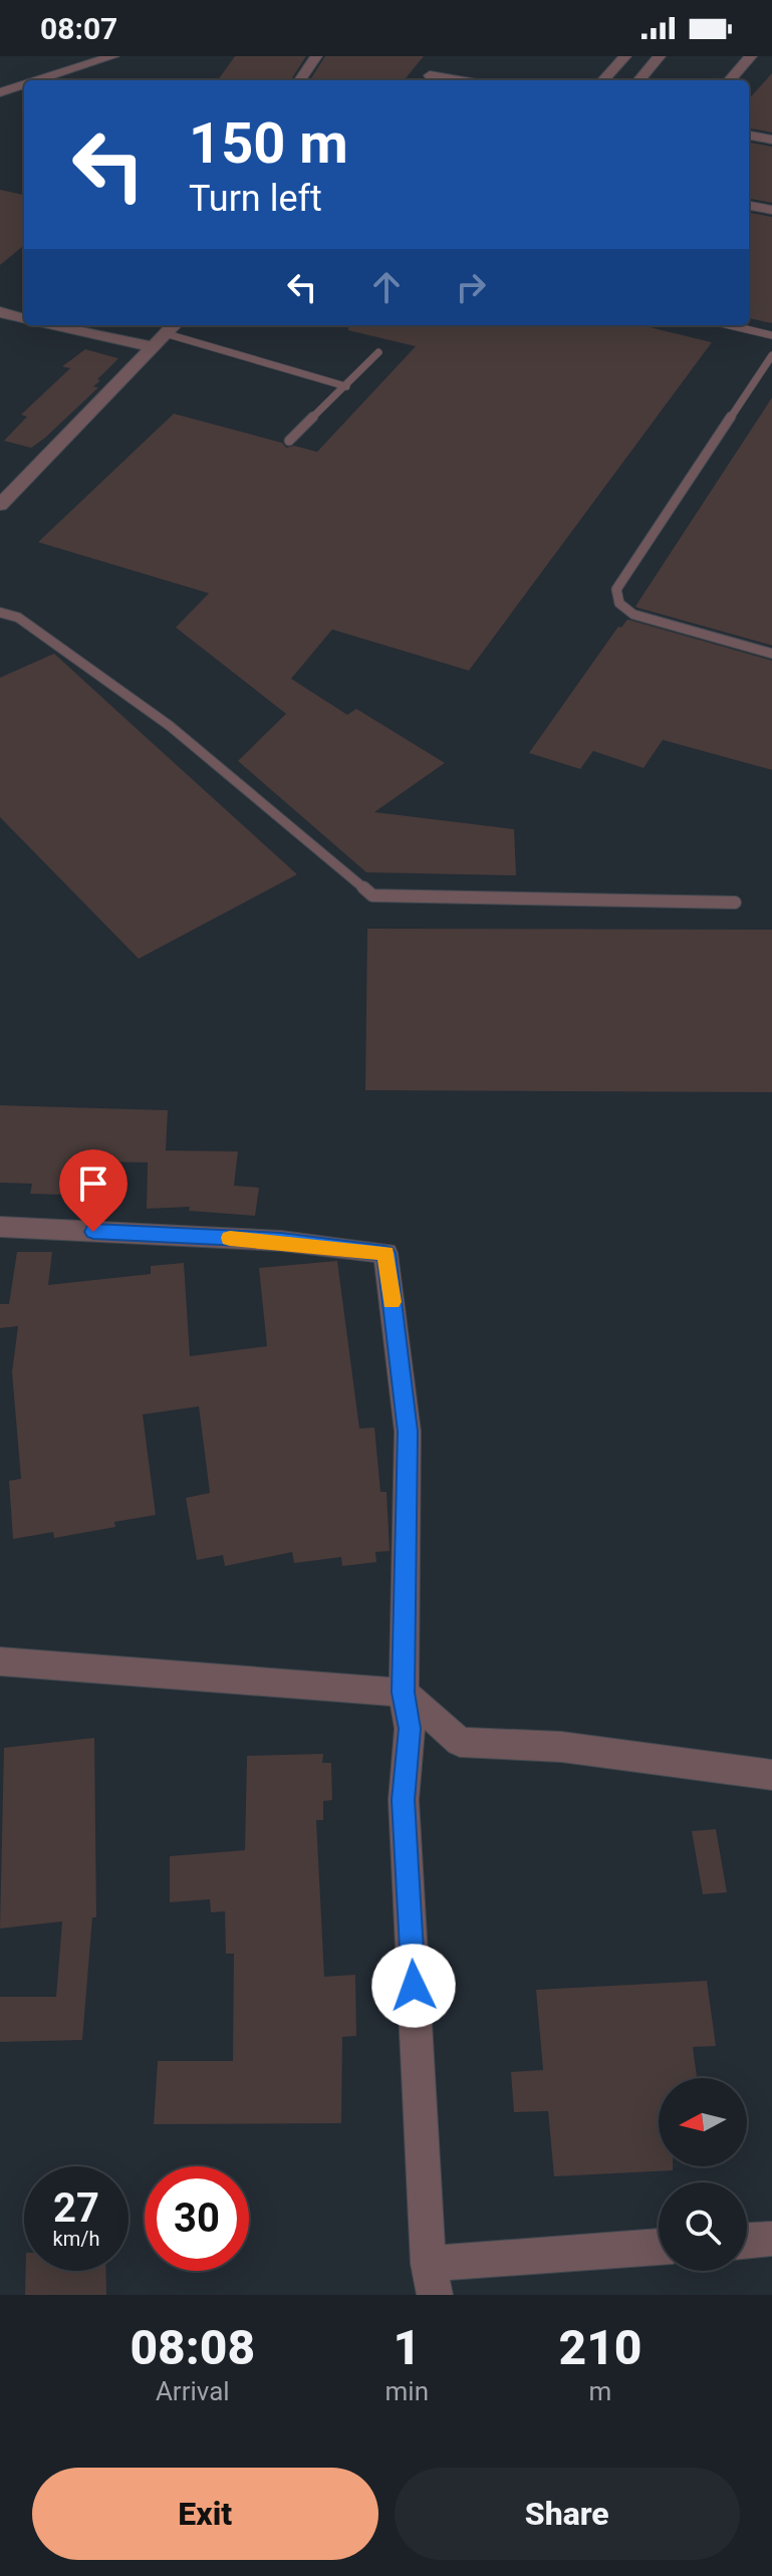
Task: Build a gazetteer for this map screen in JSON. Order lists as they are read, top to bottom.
{
  "north": "left",
  "page": {
    "status": "08:07",
    "turn": ["150 m", "Turn left"],
    "speed": "27 km/h",
    "limit": "30",
    "eta": [
      "08:08",
      "Arrival",
      "1",
      "min",
      "210",
      "m"
    ],
    "buttons": ["Exit", "Share"]
  }
}
